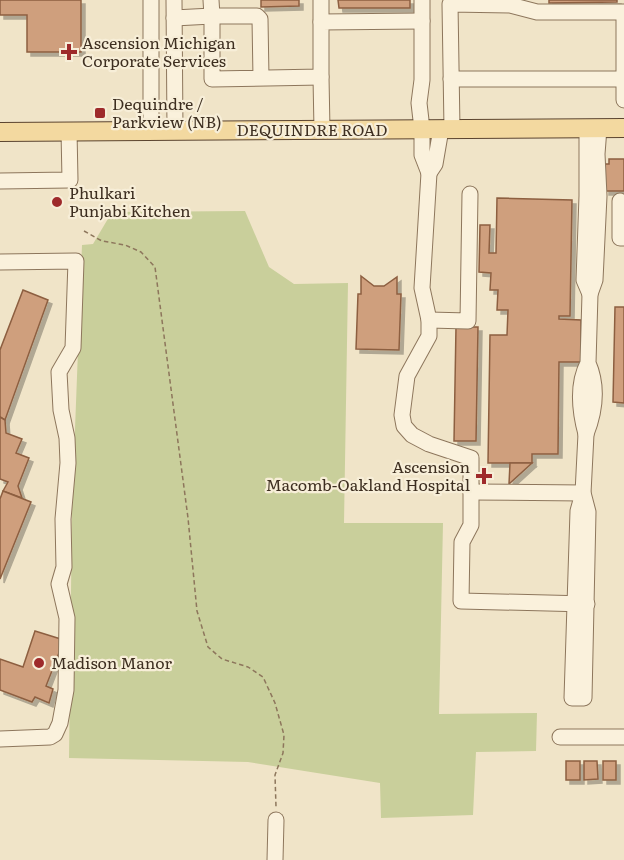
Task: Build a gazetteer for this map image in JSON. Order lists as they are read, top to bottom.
{
  "streets": {
    "main road": ["DEQUINDRE ROAD"]
  },
  "places": {
    "health": ["Ascension Michigan Corporate Services", "Ascension Macomb-Oakland Hospital"],
    "transit": ["Dequindre / Parkview (NB)"],
    "other": ["Phulkari Punjabi Kitchen", "Madison Manor"]
  }
}
